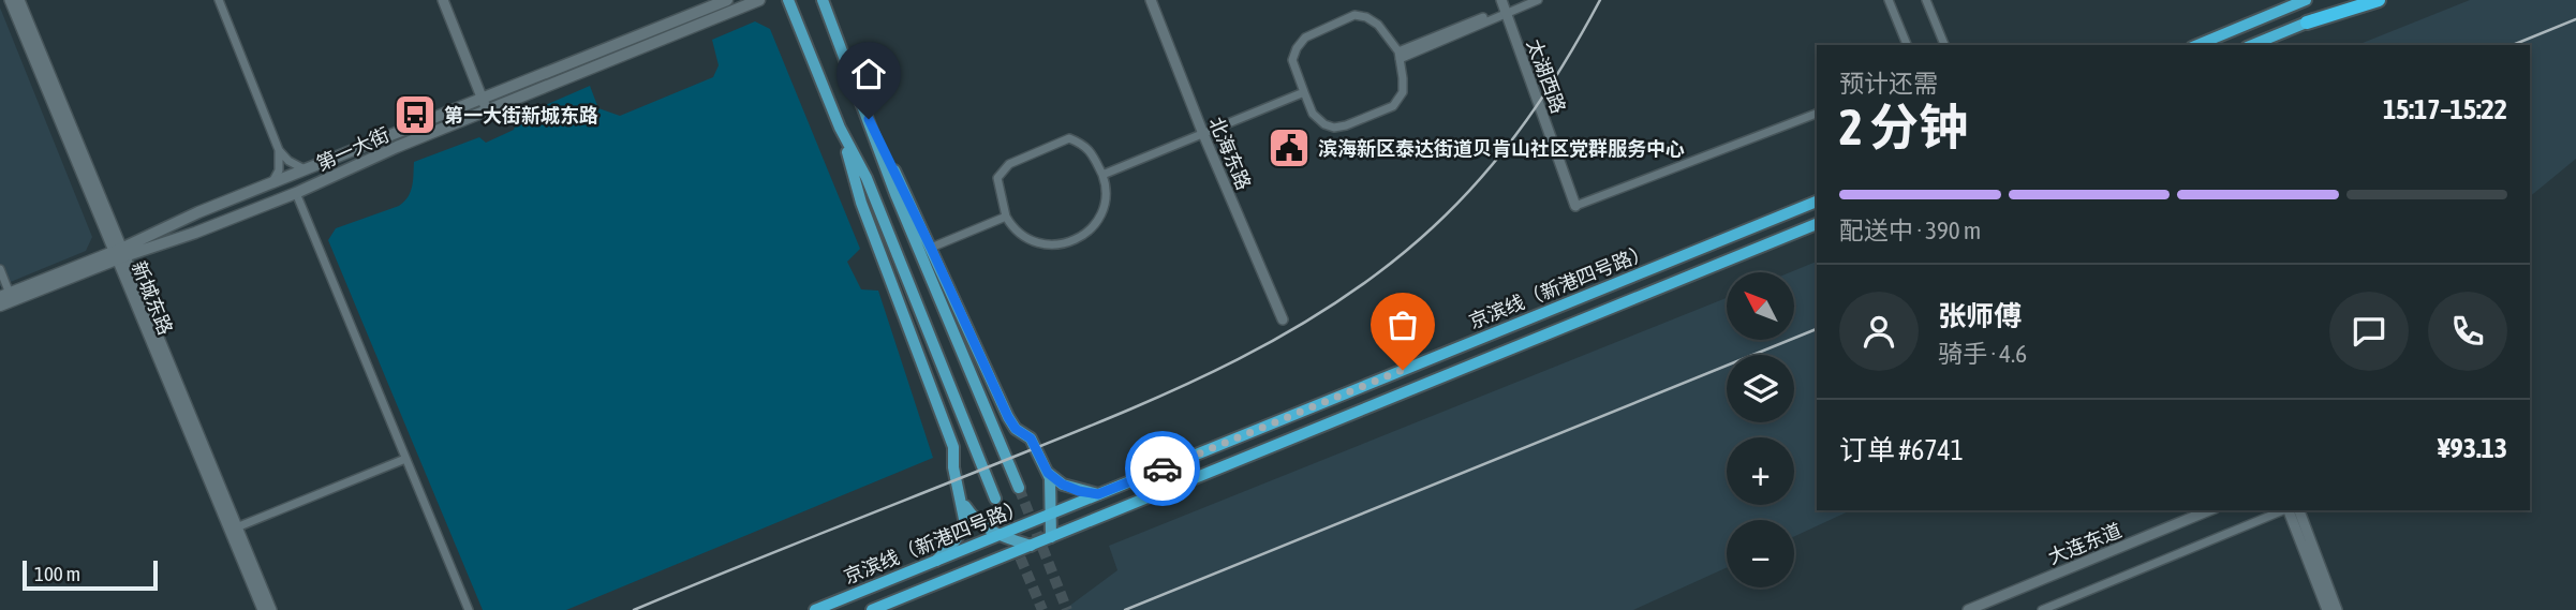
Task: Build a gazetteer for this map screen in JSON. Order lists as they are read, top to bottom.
{
  "streets": {
    "highway": ["京滨线（新港四号路）"],
    "main road": ["第一大街"],
    "street": [
      "太湖西路",
      "北海东路",
      "新城东路",
      "大连东道"
    ]
  },
  "crossings": [
    ["第一大街", "新城东路"]
  ],
  "places": {
    "bus stop": ["第一大街新城东路"],
    "public building": ["滨海新区泰达街道贝肯山社区党群服务中心"]
  },
  "scale_bar": "100 m",
  "north": "top left",
  "page": {
    "heading": ["2 分钟", "预计还需", "15:17–15:22"],
    "panel": [
      "张师傅",
      "骑手 · 4.6",
      "订单 #6741",
      "¥93.13"
    ],
    "bar": "配送中 · 390 m",
    "map_buttons": ["+", "−"],
    "scale": "100 m"
  }
}
